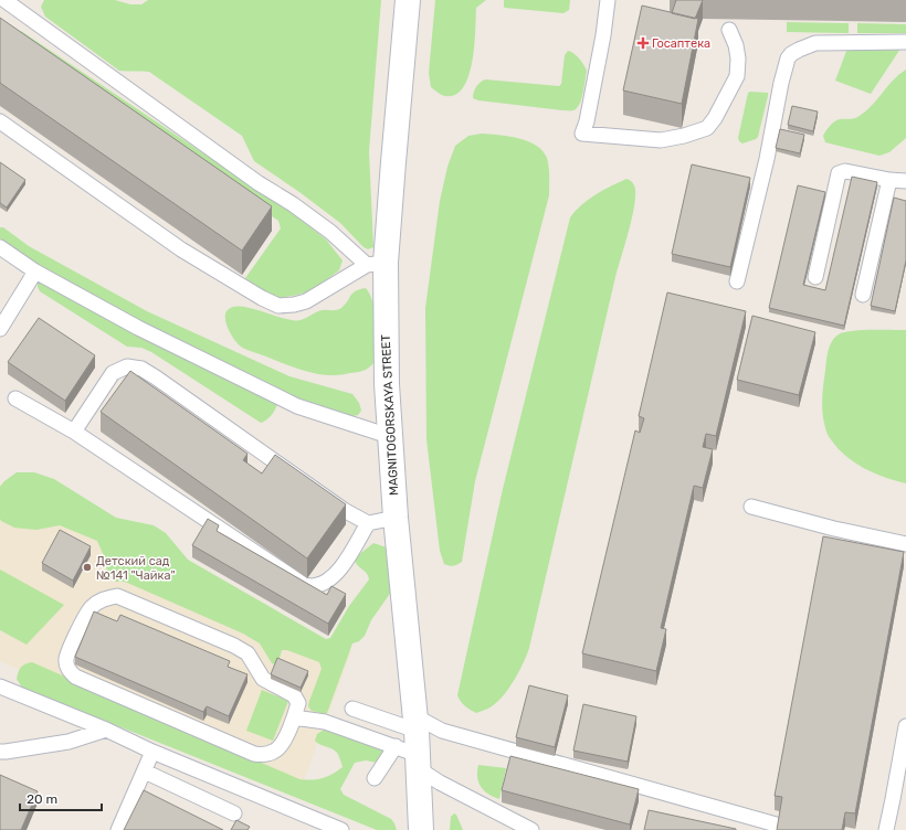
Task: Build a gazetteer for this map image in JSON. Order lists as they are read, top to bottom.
{
  "streets": {
    "main road": ["MAGNITOGORSKAYA STREET"]
  },
  "places": {
    "health": ["Госаптека"],
    "other": ["Детский сад №141 \"Чайка\""]
  },
  "scale_bar": "20 m"
}
